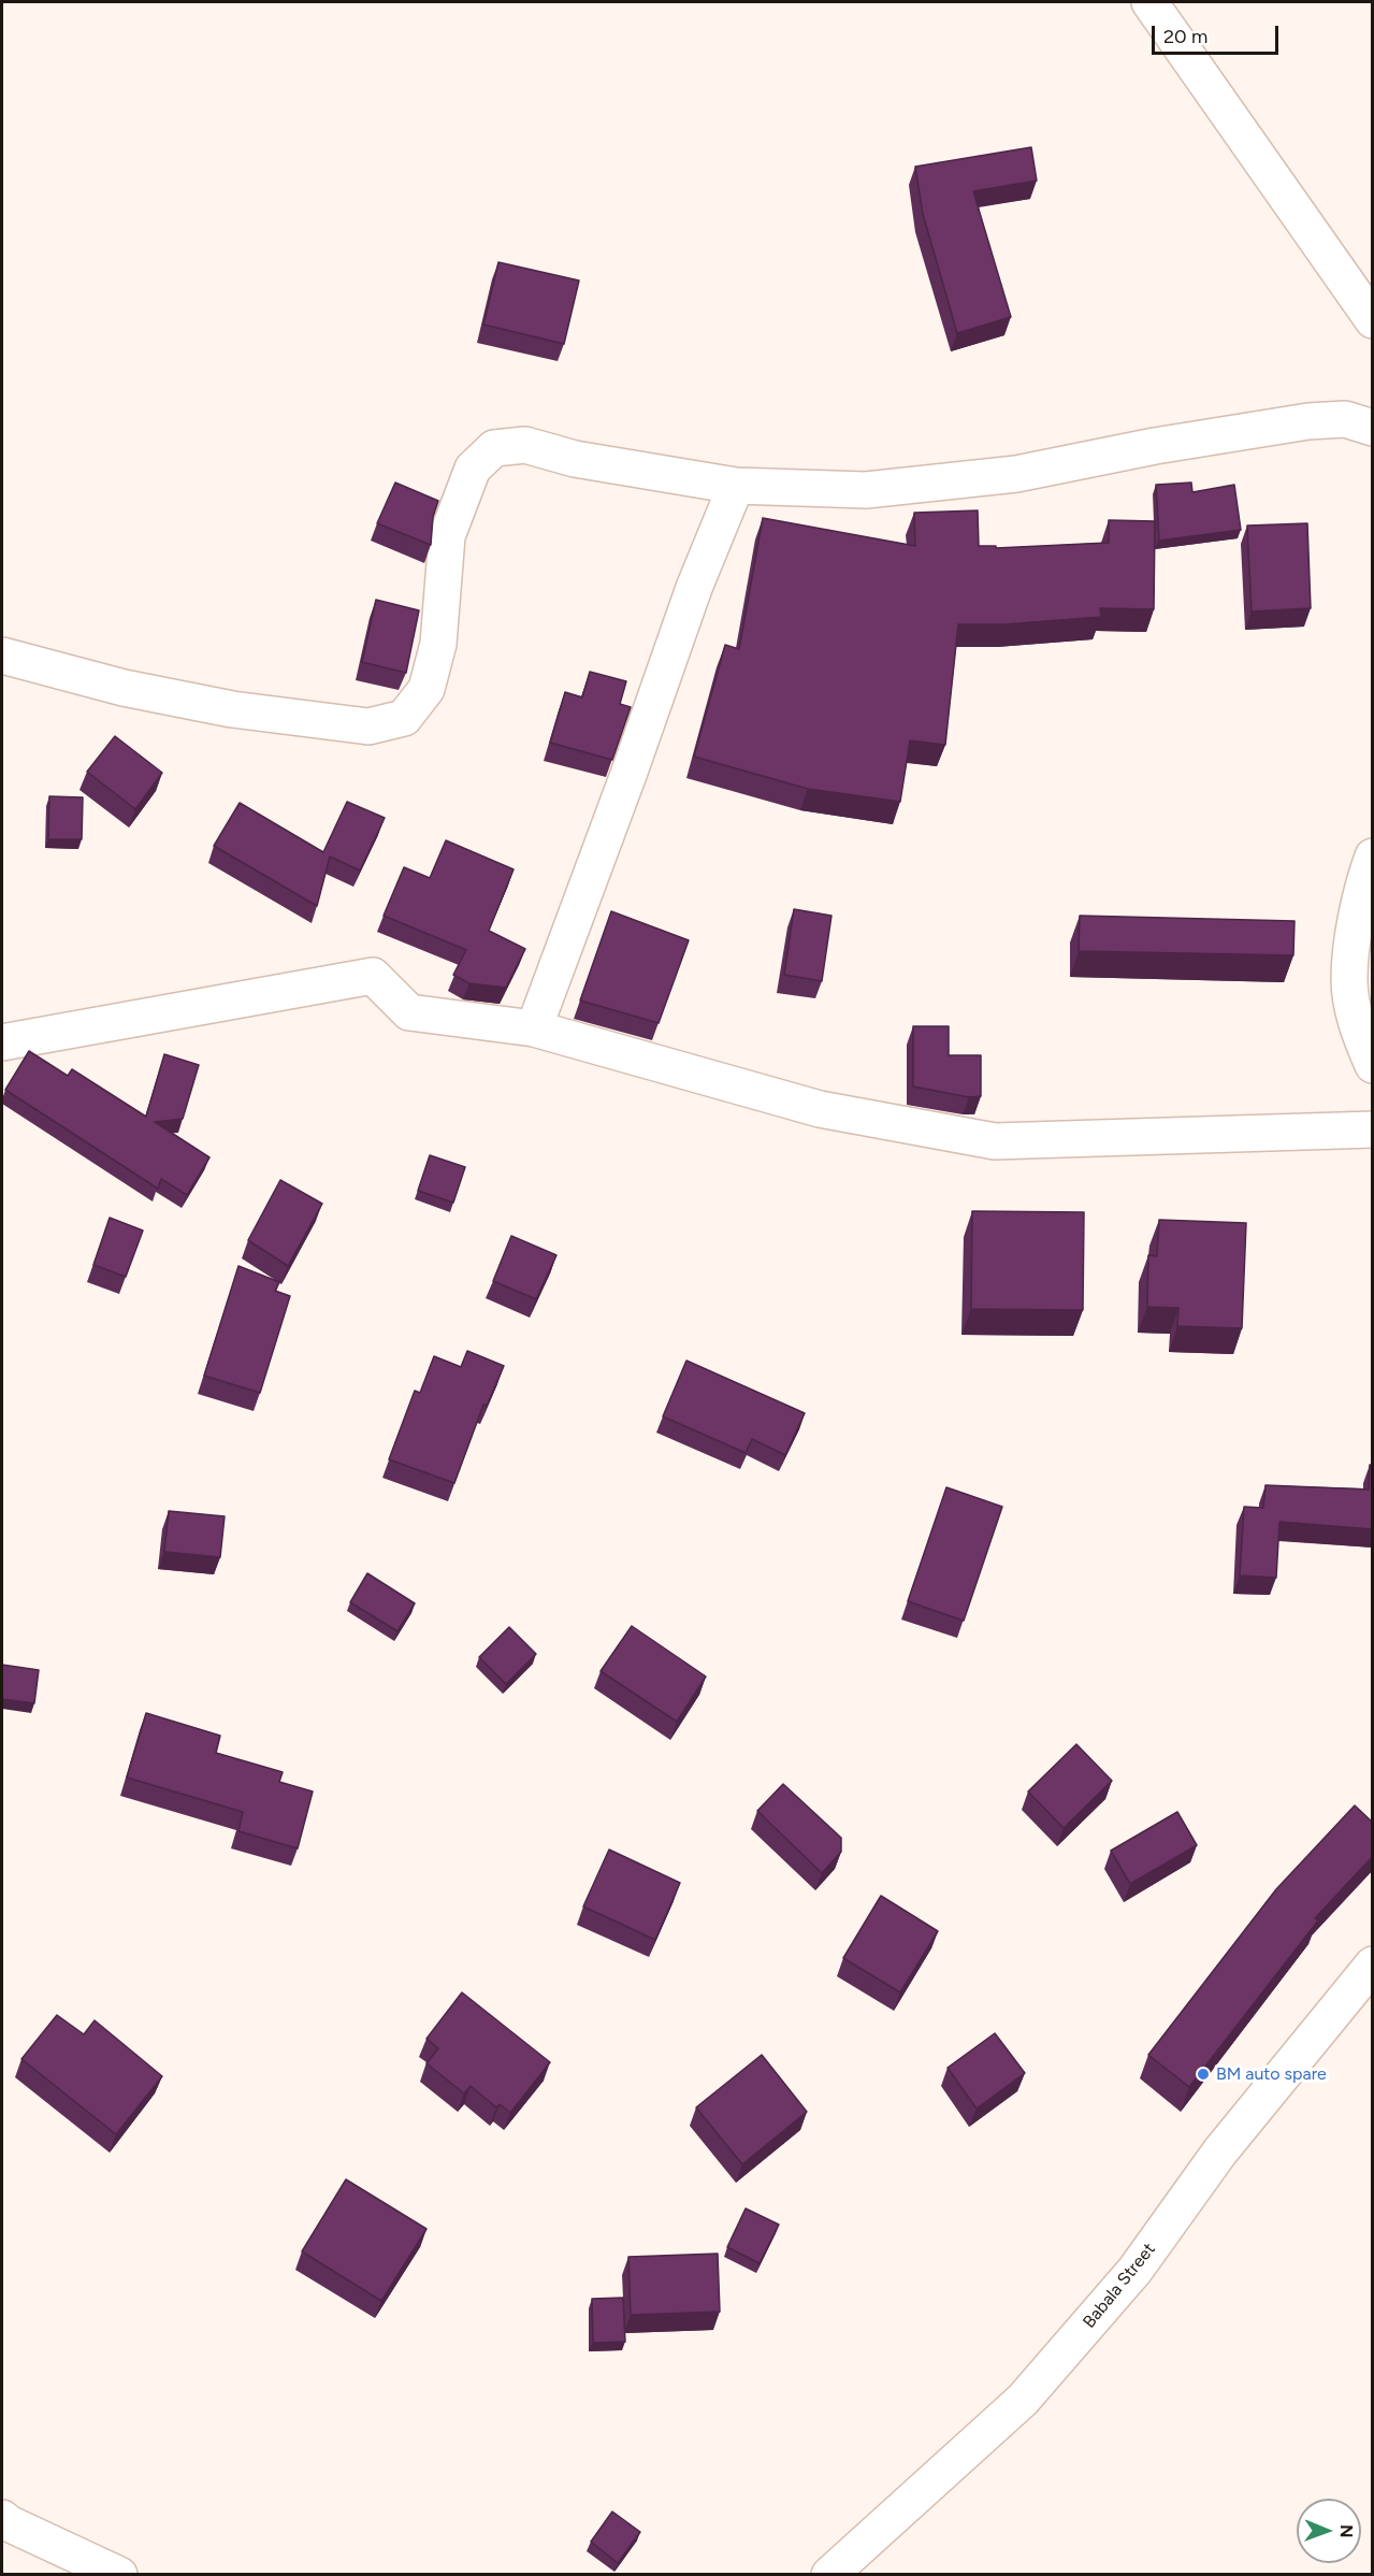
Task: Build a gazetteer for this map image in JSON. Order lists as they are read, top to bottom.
{
  "streets": {
    "street": ["Babala Street"]
  },
  "places": ["BM auto spare"],
  "scale_bar": "20 m",
  "north": "right"
}
